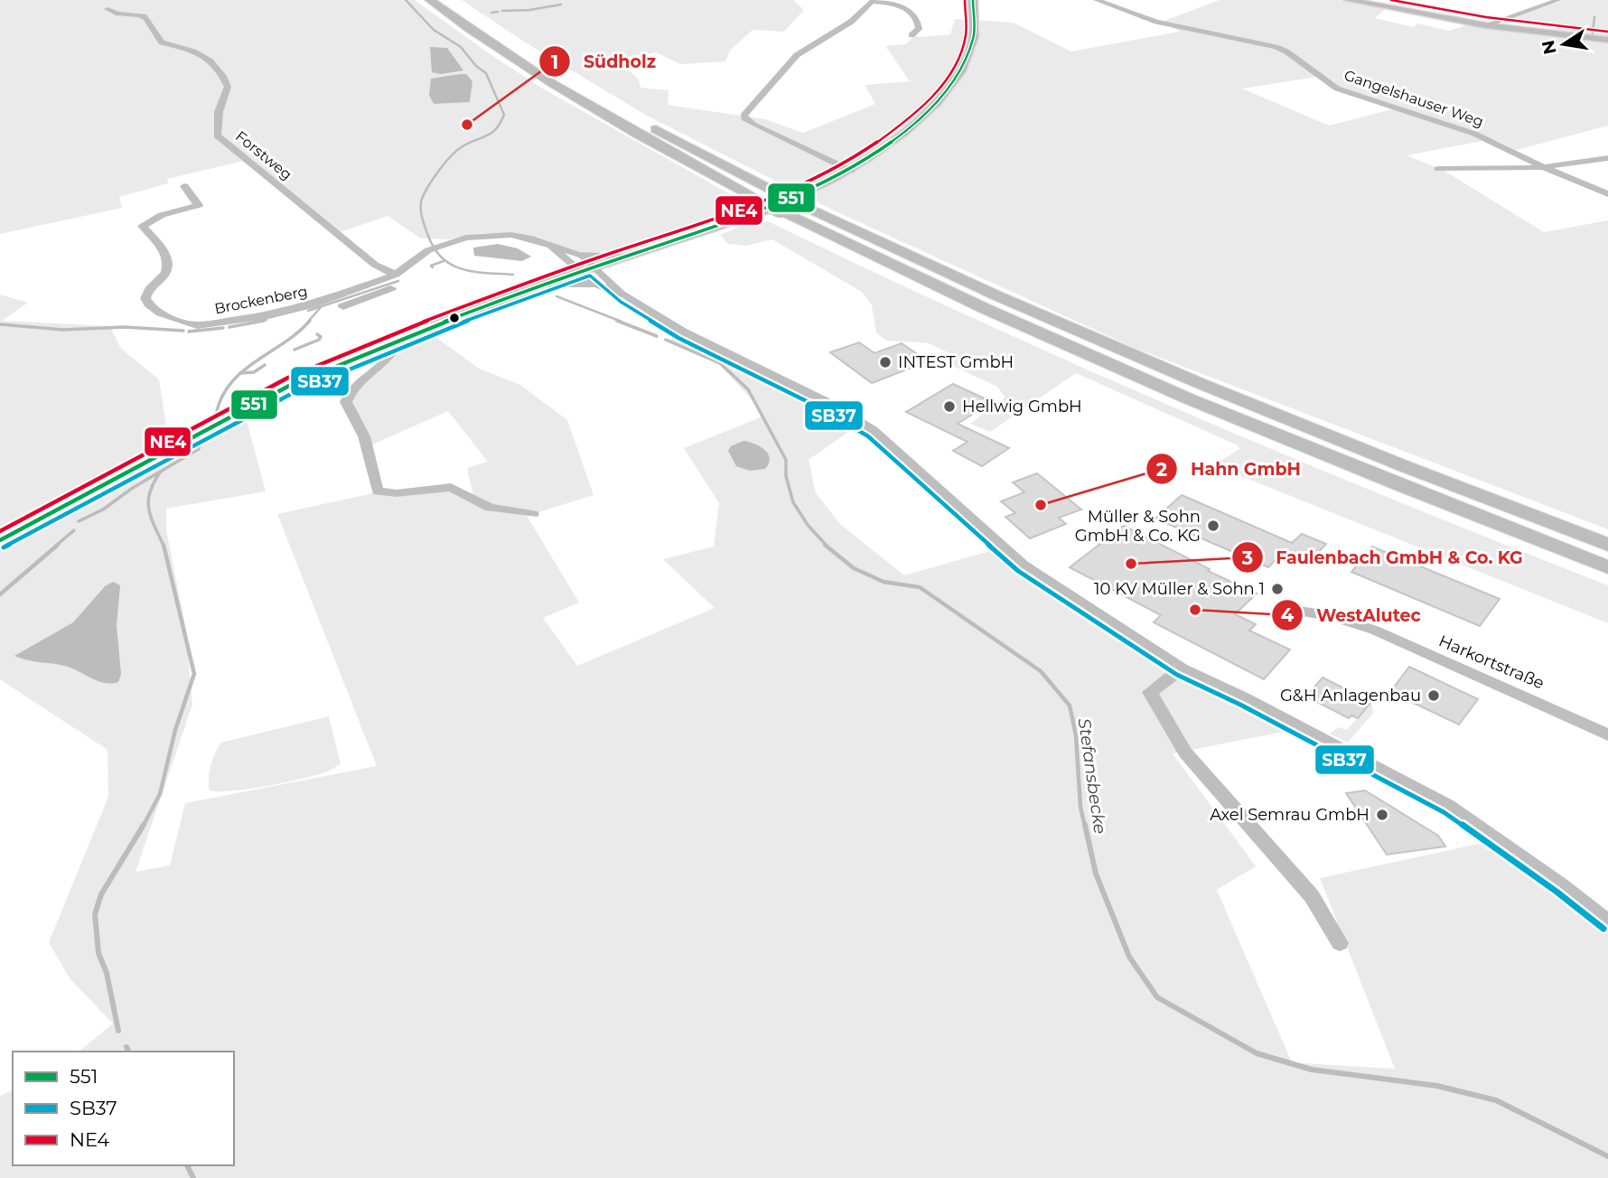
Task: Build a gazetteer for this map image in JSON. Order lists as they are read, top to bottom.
{
  "streets": {
    "street": [
      "Gangelshauser Weg",
      "Forstweg",
      "Brockenberg",
      "Harkortstraße"
    ]
  },
  "crossings": [
    ["Forstweg", "Brockenberg"]
  ],
  "water": ["Stefansbecke"],
  "places": [
    "Südholz",
    "INTEST GmbH",
    "Hellwig GmbH",
    "Hahn GmbH",
    "Müller & Sohn GmbH & Co. KG",
    "Faulenbach GmbH & Co. KG",
    "10 KV Müller & Sohn 1",
    "WestAlutec",
    "G&H Anlagenbau",
    "Axel Semrau GmbH"
  ],
  "lines": ["transit line 551", "transit line NE4", "transit line SB37"],
  "legend": ["551", "SB37", "NE4"],
  "north": "left"
}
